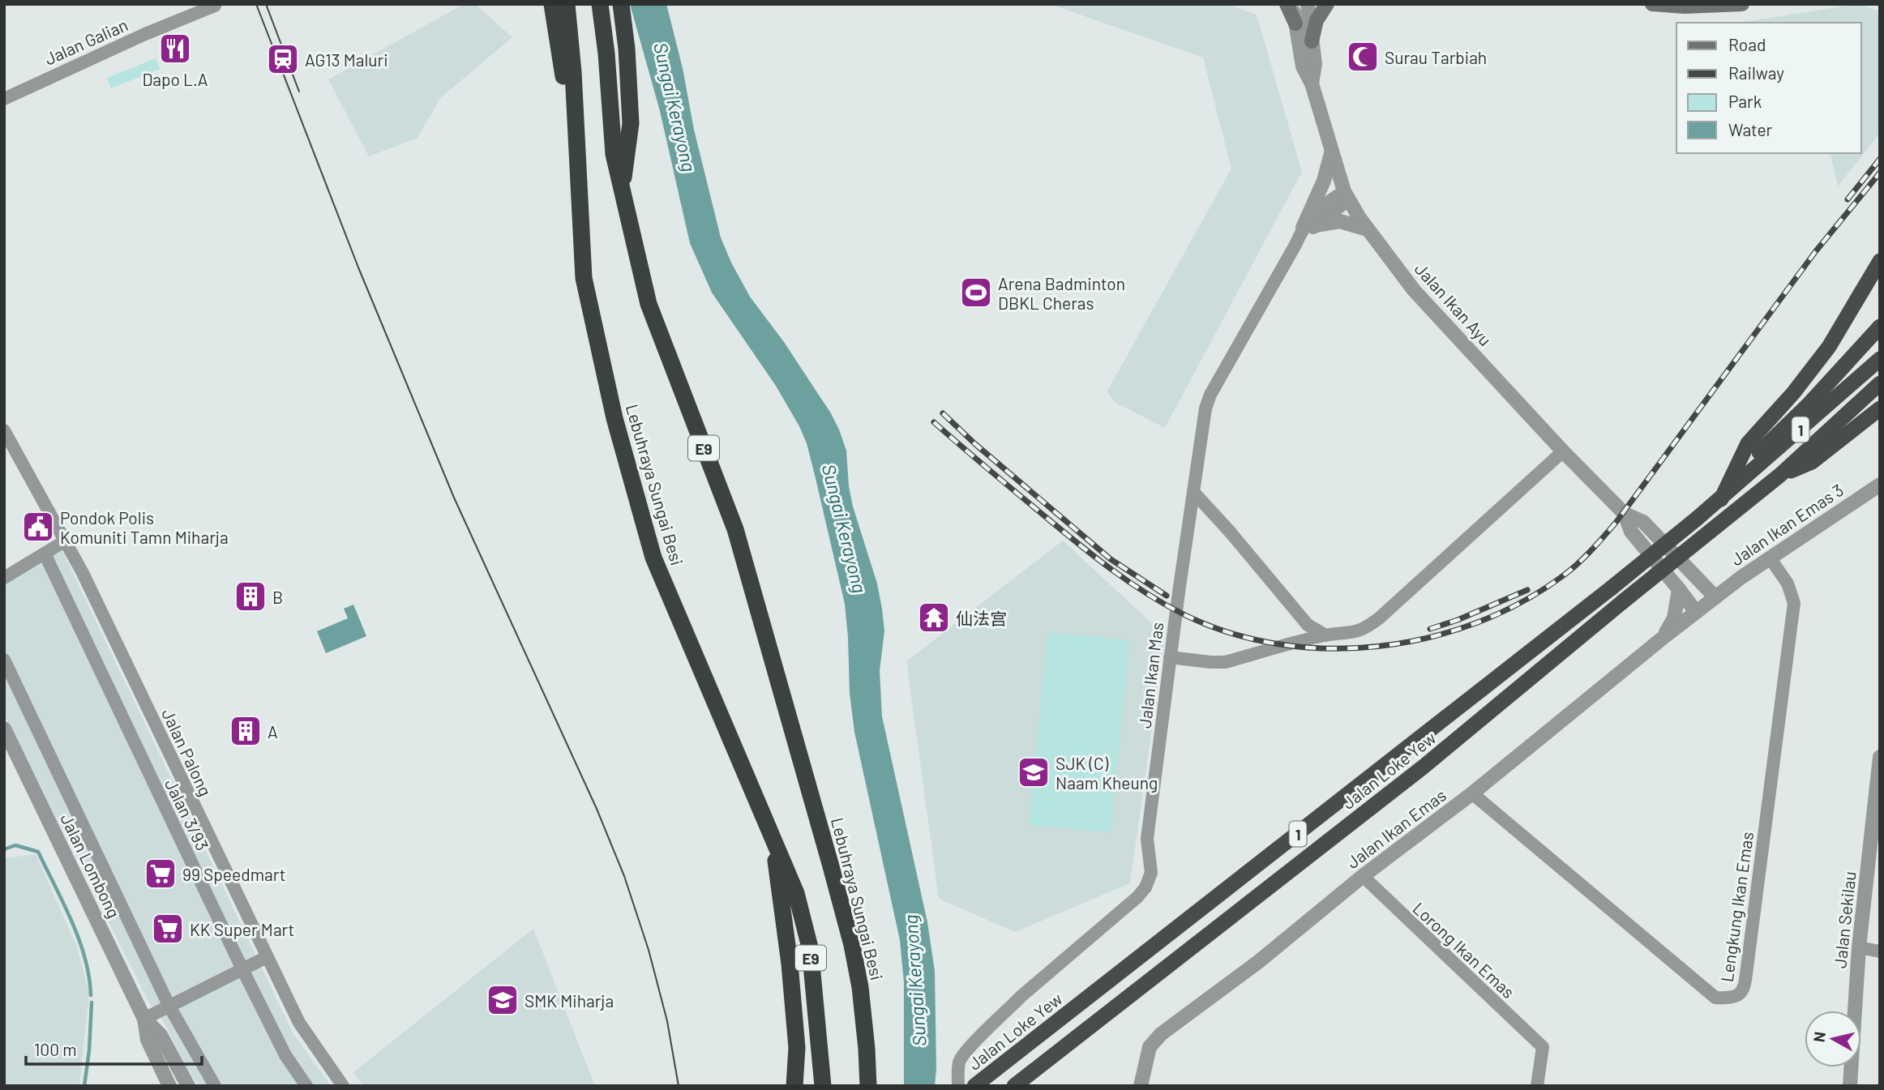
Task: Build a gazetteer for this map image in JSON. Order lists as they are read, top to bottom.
{
  "streets": {
    "highway": [
      "1",
      "E9",
      "Lebuhraya Sungai Besi",
      "Jalan Loke Yew"
    ],
    "street": [
      "Jalan Galian",
      "Jalan Ikan Ayu",
      "Jalan Ikan Emas 3",
      "Jalan Ikan Mas",
      "Jalan Palong",
      "Jalan 3/93",
      "Jalan Ikan Emas",
      "Jalan Lombong",
      "Lengkung Ikan Emas",
      "Jalan Sekilau",
      "Lorong Ikan Emas"
    ]
  },
  "crossings": [
    ["Jalan Ikan Ayu", "Jalan Ikan Emas 3"],
    ["Jalan Ikan Ayu", "Jalan Ikan Mas"],
    ["Jalan Ikan Ayu", "Jalan Ikan Emas"],
    ["1", "Jalan Loke Yew"],
    ["Jalan Ikan Emas 3", "Jalan Ikan Emas"],
    ["Jalan Ikan Emas 3", "Lengkung Ikan Emas"],
    ["Jalan Ikan Emas", "Lengkung Ikan Emas"],
    ["Jalan Ikan Emas", "Lorong Ikan Emas"]
  ],
  "water": ["Sungai Kerayong"],
  "places": {
    "restaurant": ["Dapo L.A"],
    "mosque": ["Surau Tarbiah"],
    "station": ["AG13 Maluri"],
    "sports": ["Arena Badminton DBKL Cheras"],
    "public building": ["Pondok Polis Komuniti Tamn Miharja"],
    "building": ["B", "A"],
    "temple": ["仙法宫"],
    "school or university": ["SJK (C) Naam Kheung", "SMK Miharja"],
    "supermarket": ["99 Speedmart", "KK Super Mart"]
  },
  "legend": [
    "Road",
    "Railway",
    "Park",
    "Water"
  ],
  "scale_bar": "100 m",
  "north": "left"
}
